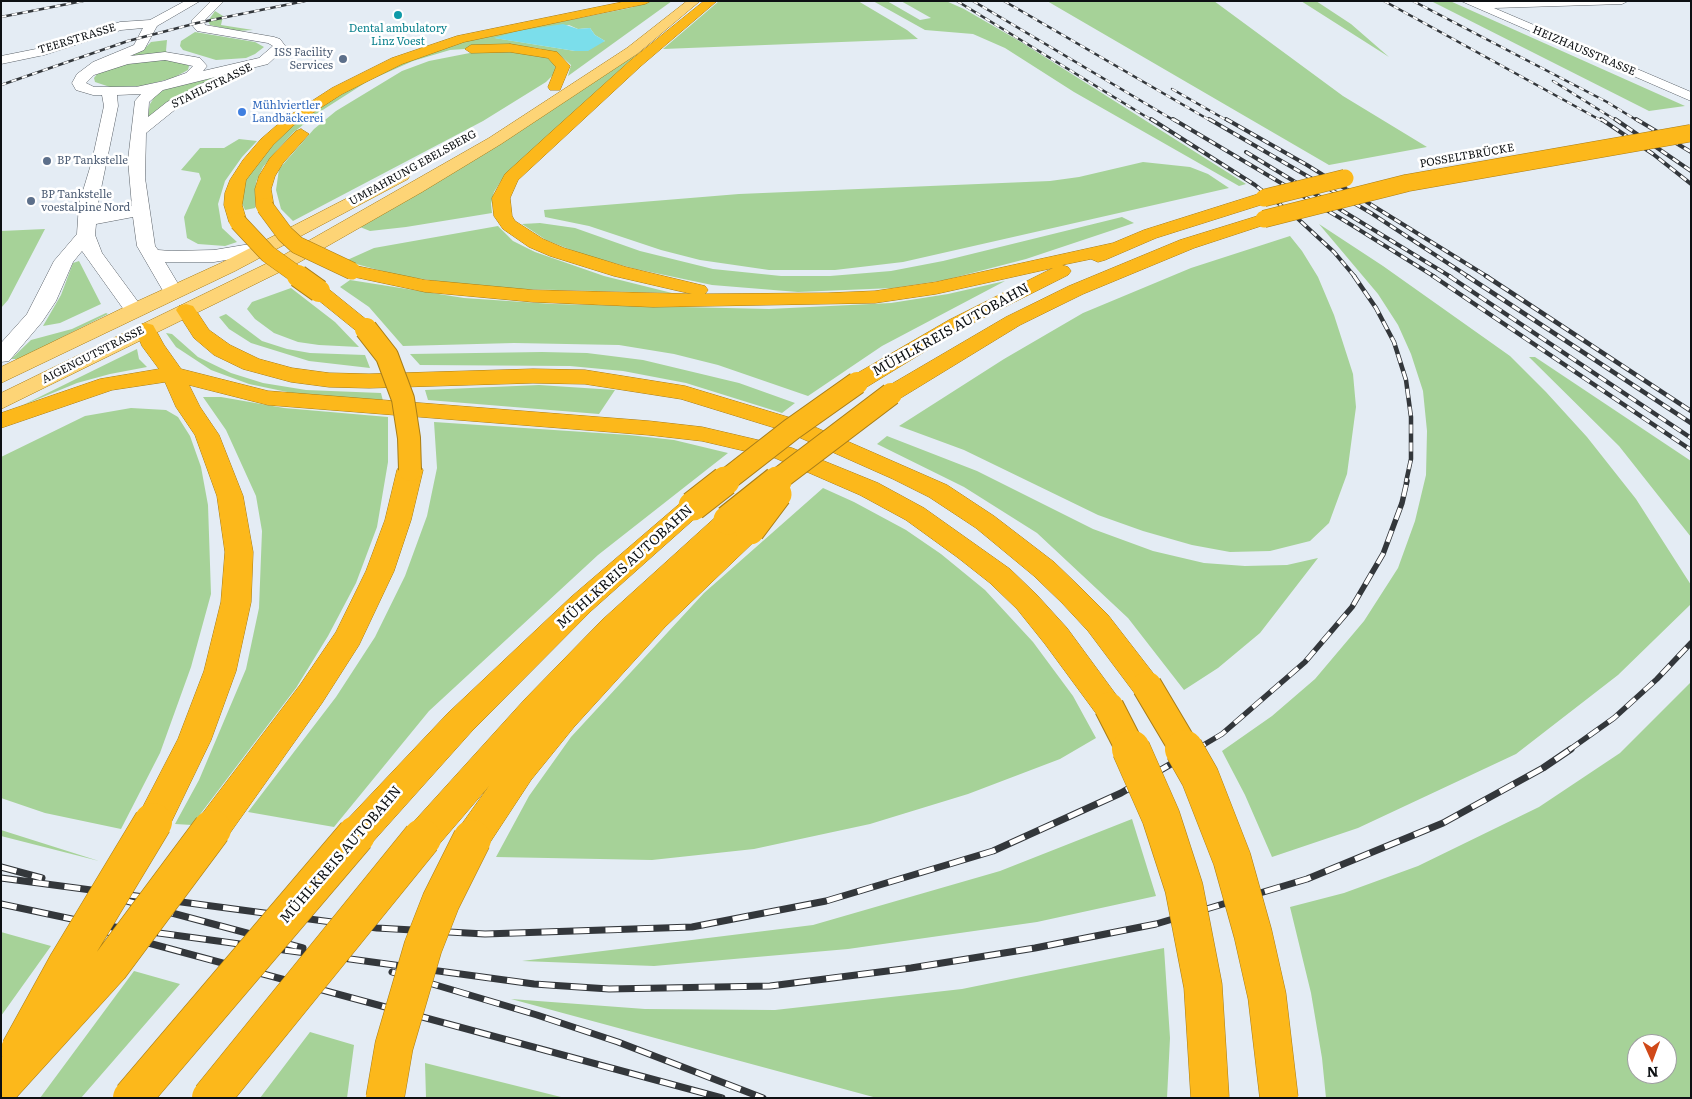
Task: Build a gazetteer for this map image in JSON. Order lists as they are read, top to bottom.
{
  "streets": {
    "highway": ["POSSELTBRÜCKE", "MÜHLKREIS AUTOBAHN"],
    "main road": ["UMFAHRUNG EBELSBERG", "AIGENGUTSTRASSE"],
    "street": ["TEERSTRASSE", "HEIZHAUSSTRASSE", "STAHLSTRASSE"]
  },
  "crossings": [
    ["STAHLSTRASSE", "UMFAHRUNG EBELSBERG"],
    ["STAHLSTRASSE", "AIGENGUTSTRASSE"],
    ["POSSELTBRÜCKE", "MÜHLKREIS AUTOBAHN"],
    ["UMFAHRUNG EBELSBERG", "AIGENGUTSTRASSE"]
  ],
  "places": [
    "Dental ambulatory Linz Voest",
    "ISS Facility Services",
    "Mühlviertler Landbäckerei",
    "BP Tankstelle",
    "BP Tankstelle voestalpine Nord"
  ],
  "north": "bottom"
}
